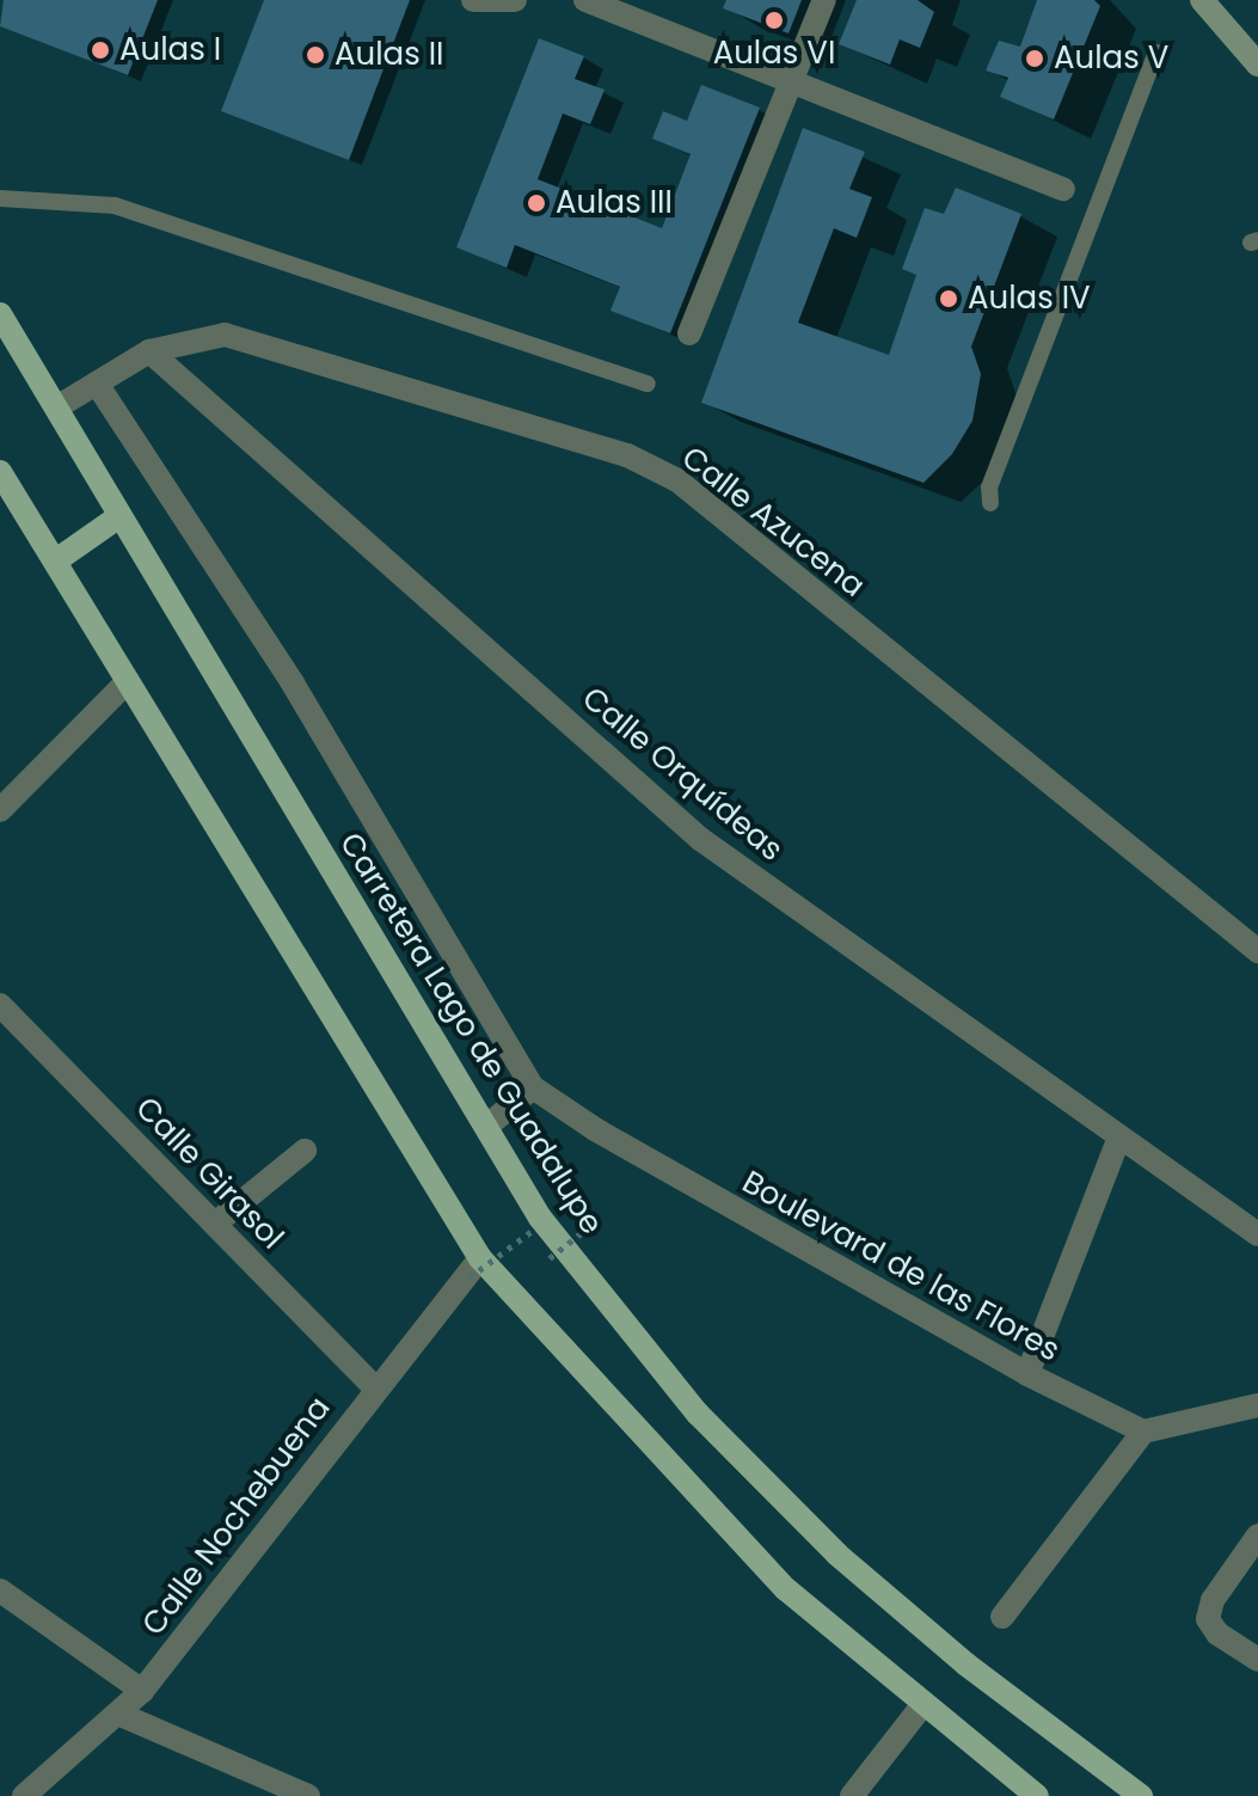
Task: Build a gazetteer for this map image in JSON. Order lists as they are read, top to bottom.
{
  "streets": {
    "main road": ["Carretera Lago de Guadalupe"],
    "street": [
      "Calle Azucena",
      "Calle Orquídeas",
      "Calle Girasol",
      "Boulevard de las Flores",
      "Calle Nochebuena"
    ]
  },
  "crossings": [
    ["Calle Azucena", "Calle Orquídeas"],
    ["Calle Azucena", "Carretera Lago de Guadalupe"],
    ["Calle Girasol", "Calle Nochebuena"]
  ],
  "places": [
    "Aulas VI",
    "Aulas I",
    "Aulas II",
    "Aulas V",
    "Aulas III",
    "Aulas IV"
  ]
}
